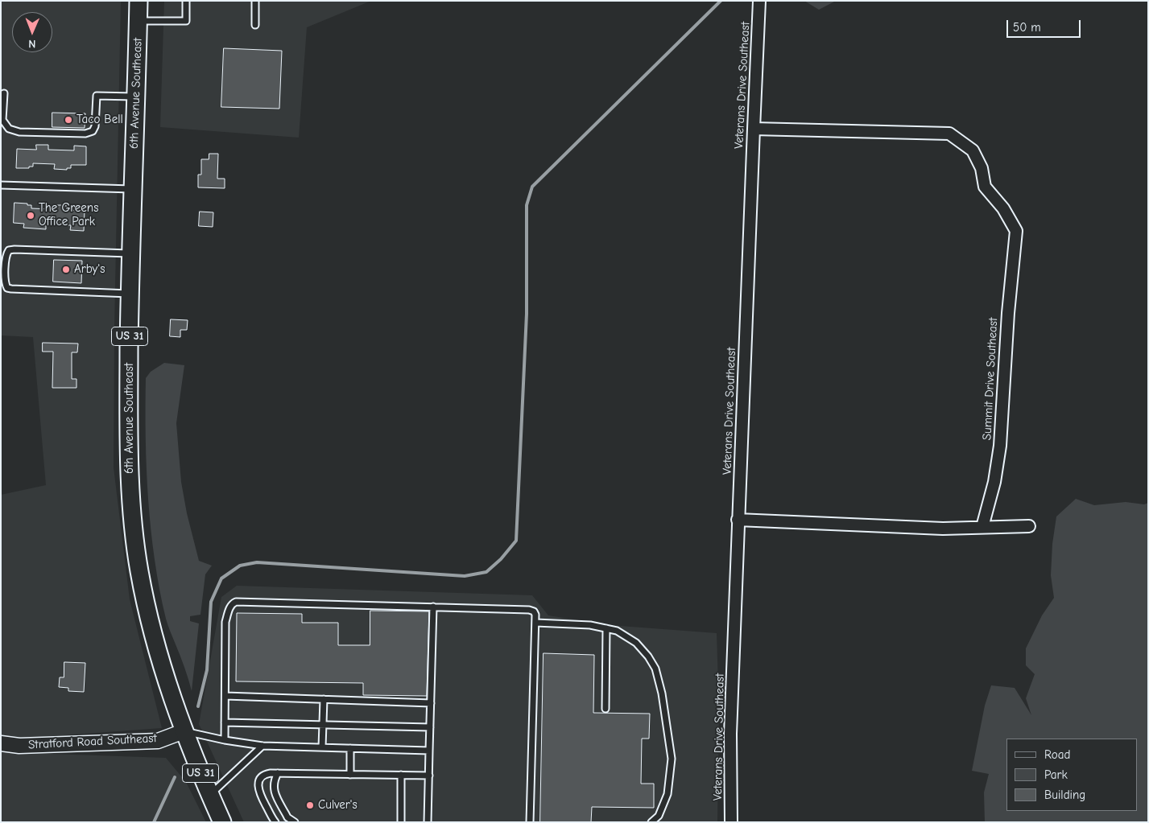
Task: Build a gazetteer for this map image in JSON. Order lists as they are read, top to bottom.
{
  "streets": {
    "main road": ["6th Avenue Southeast", "US 31"],
    "street": ["Veterans Drive Southeast", "Summit Drive Southeast", "Stratford Road Southeast"]
  },
  "crossings": [
    ["Veterans Drive Southeast", "Summit Drive Southeast"],
    ["6th Avenue Southeast", "Stratford Road Southeast"]
  ],
  "places": [
    "Taco Bell",
    "The Greens Office Park",
    "Arby's",
    "Culver's"
  ],
  "legend": ["Road", "Park", "Building"],
  "scale_bar": "50 m",
  "north": "bottom"
}
